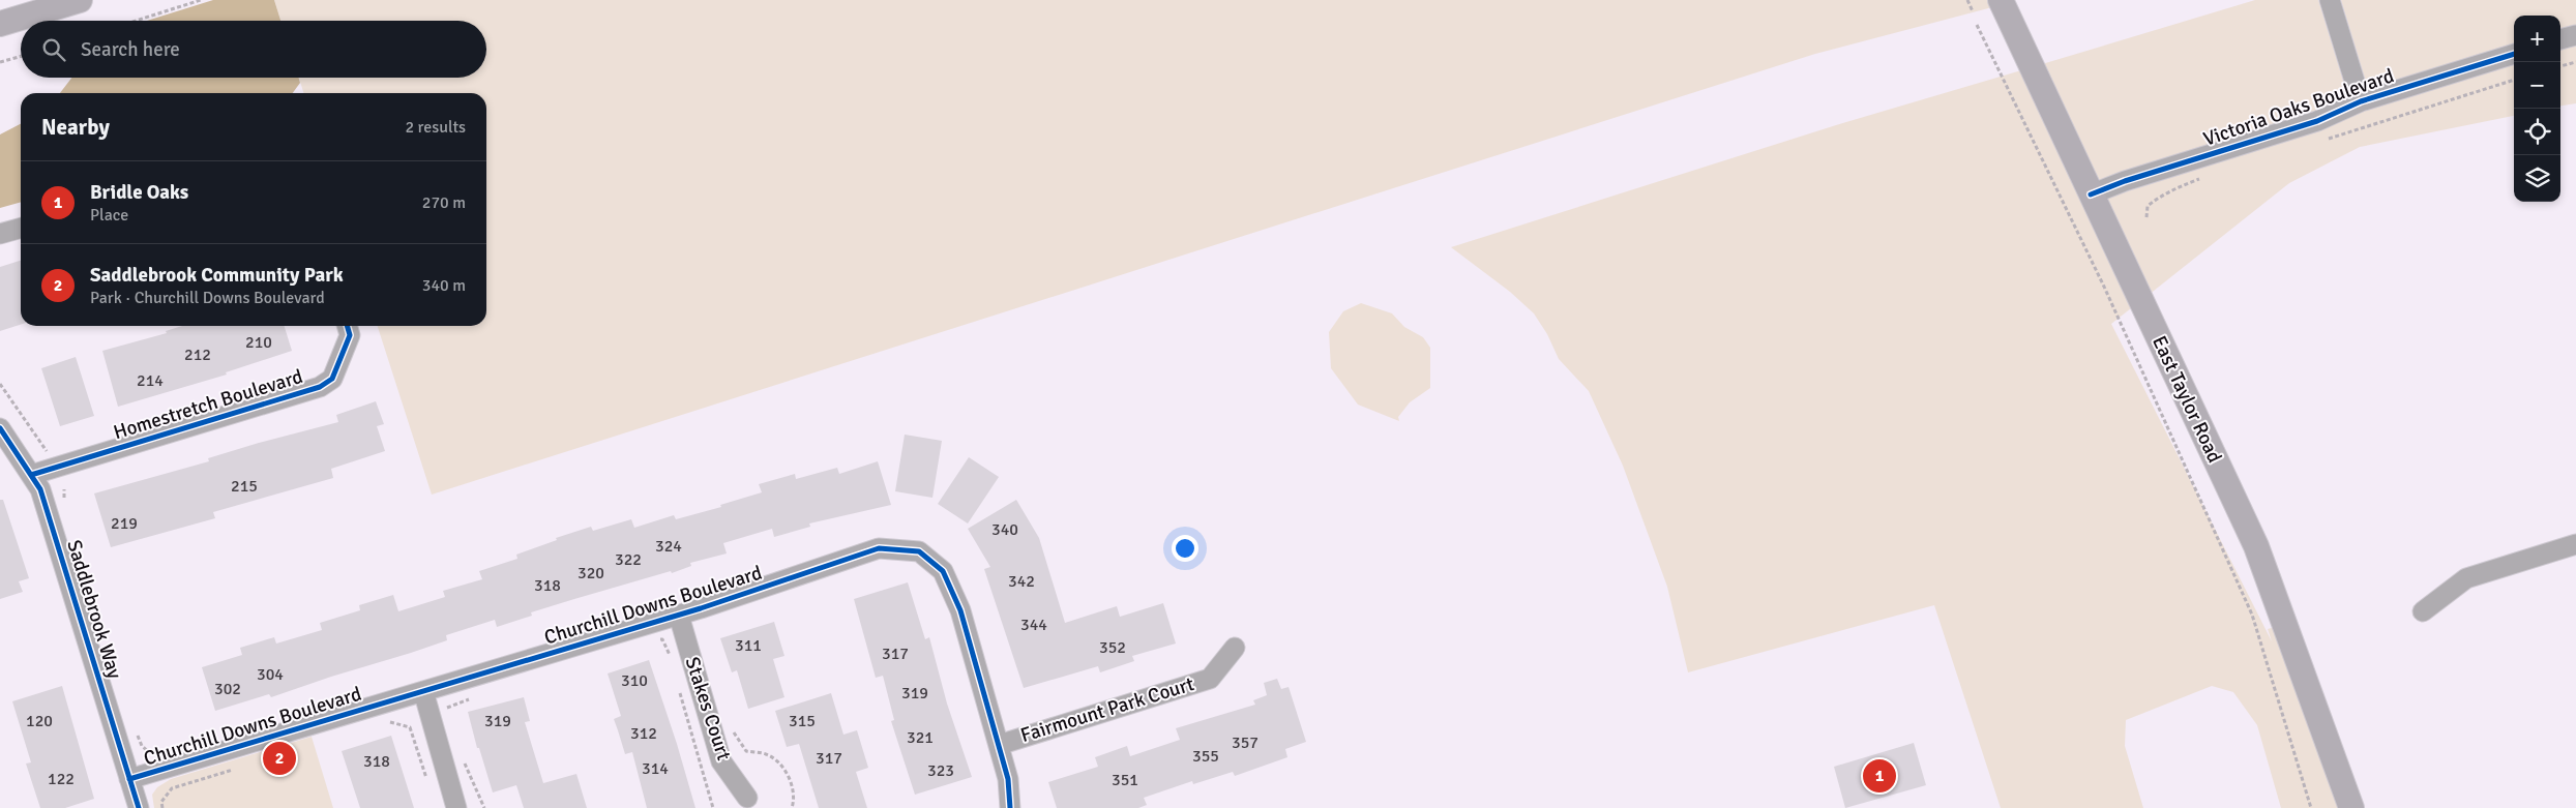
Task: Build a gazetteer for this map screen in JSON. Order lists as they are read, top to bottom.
{
  "streets": {
    "main road": ["East Taylor Road"],
    "street": [
      "Victoria Oaks Boulevard",
      "Homestretch Boulevard",
      "Churchill Downs Boulevard",
      "Saddlebrook Way",
      "Stakes Court",
      "Fairmount Park Court"
    ]
  },
  "crossings": [
    ["Victoria Oaks Boulevard", "East Taylor Road"],
    ["Homestretch Boulevard", "Saddlebrook Way"],
    ["Churchill Downs Boulevard", "Saddlebrook Way"],
    ["Churchill Downs Boulevard", "Stakes Court"],
    ["Churchill Downs Boulevard", "Fairmount Park Court"]
  ],
  "house_numbers": [
    "210",
    "212",
    "214",
    "215",
    "219",
    "340",
    "324",
    "322",
    "320",
    "342",
    "318",
    "344",
    "311",
    "352",
    "317",
    "304",
    "310",
    "302",
    "319",
    "120",
    "319",
    "315",
    "312",
    "321",
    "357",
    "355",
    "317",
    "318",
    "314",
    "323",
    "122",
    "351"
  ],
  "page": {
    "map_buttons": ["+", "−"],
    "search": "Search here",
    "heading": ["Nearby", "2 results"],
    "list": [
      {
        "mark": "1",
        "name": "Bridle Oaks",
        "note": "Place",
        "value": "270 m"
      },
      {
        "mark": "2",
        "name": "Saddlebrook Community Park",
        "note": "Park · Churchill Downs Boulevard",
        "value": "340 m"
      }
    ],
    "pins": ["2", "1"]
  }
}
